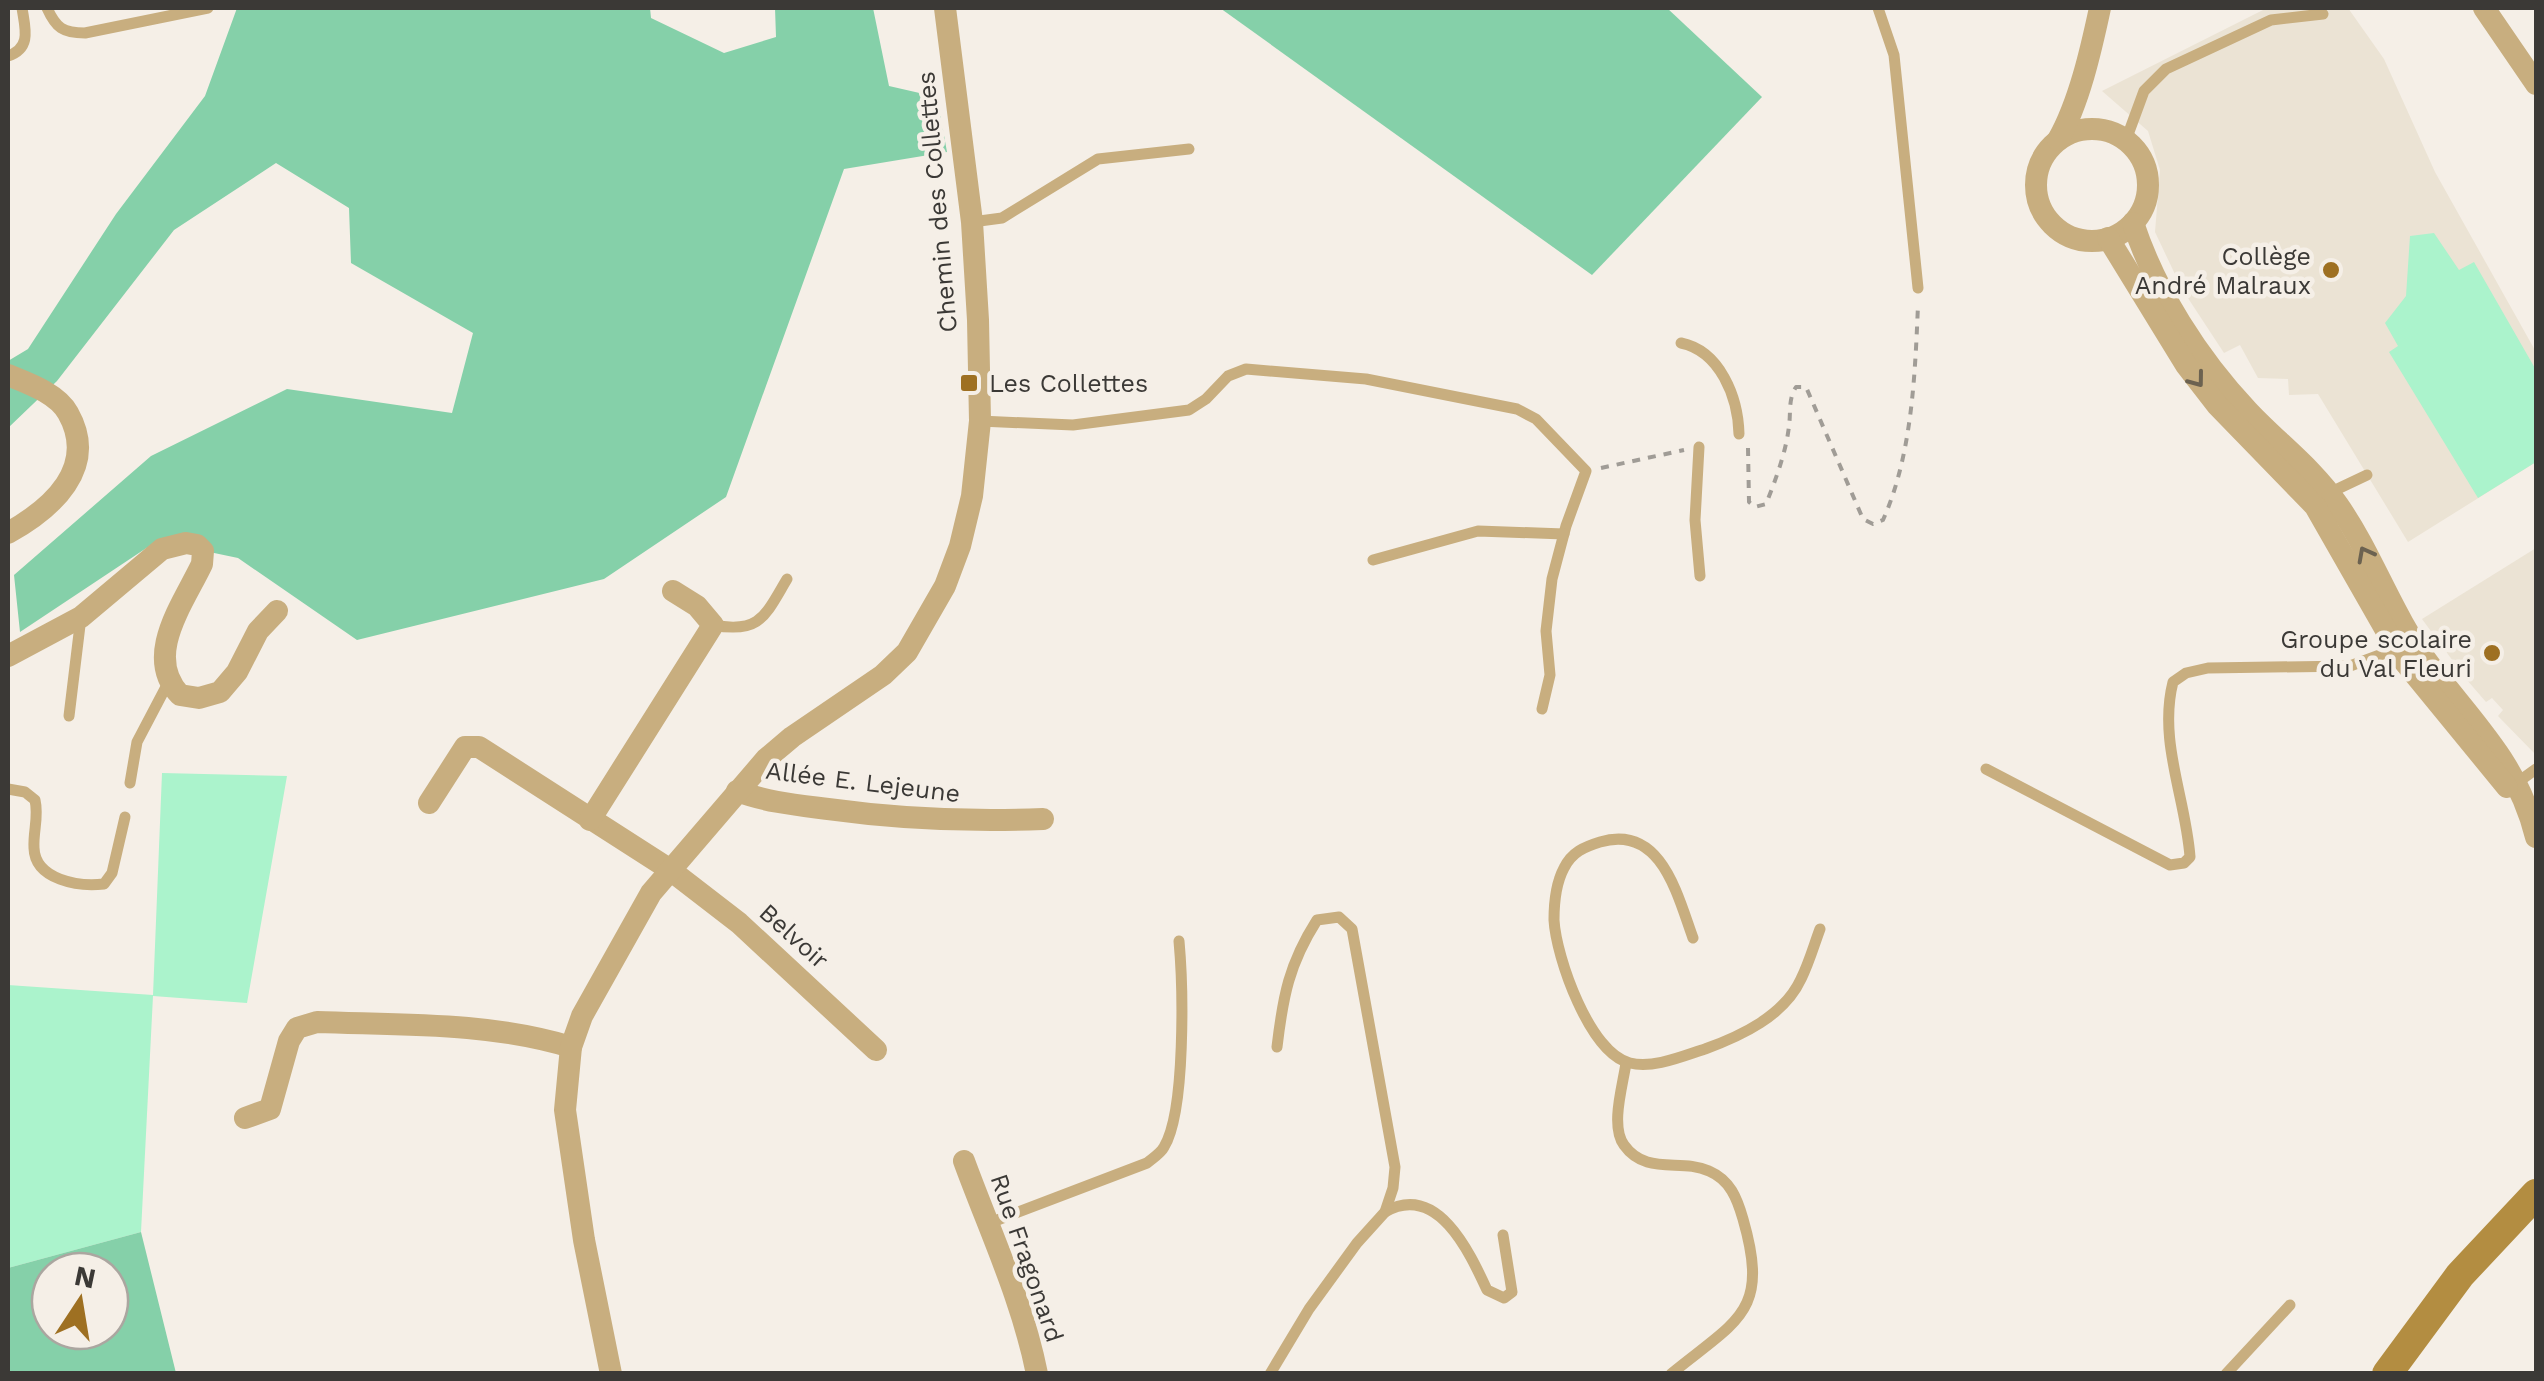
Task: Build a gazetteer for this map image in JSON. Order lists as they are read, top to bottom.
{
  "streets": {
    "street": [
      "Chemin des Collettes",
      "Allée E. Lejeune",
      "Belvoir",
      "Rue Fragonard"
    ]
  },
  "crossings": [
    ["Chemin des Collettes", "Allée E. Lejeune"],
    ["Chemin des Collettes", "Belvoir"]
  ],
  "places": {
    "other": ["Collège André Malraux", "Groupe scolaire du Val Fleuri"],
    "transit": ["Les Collettes"]
  },
  "north": "top"
}
